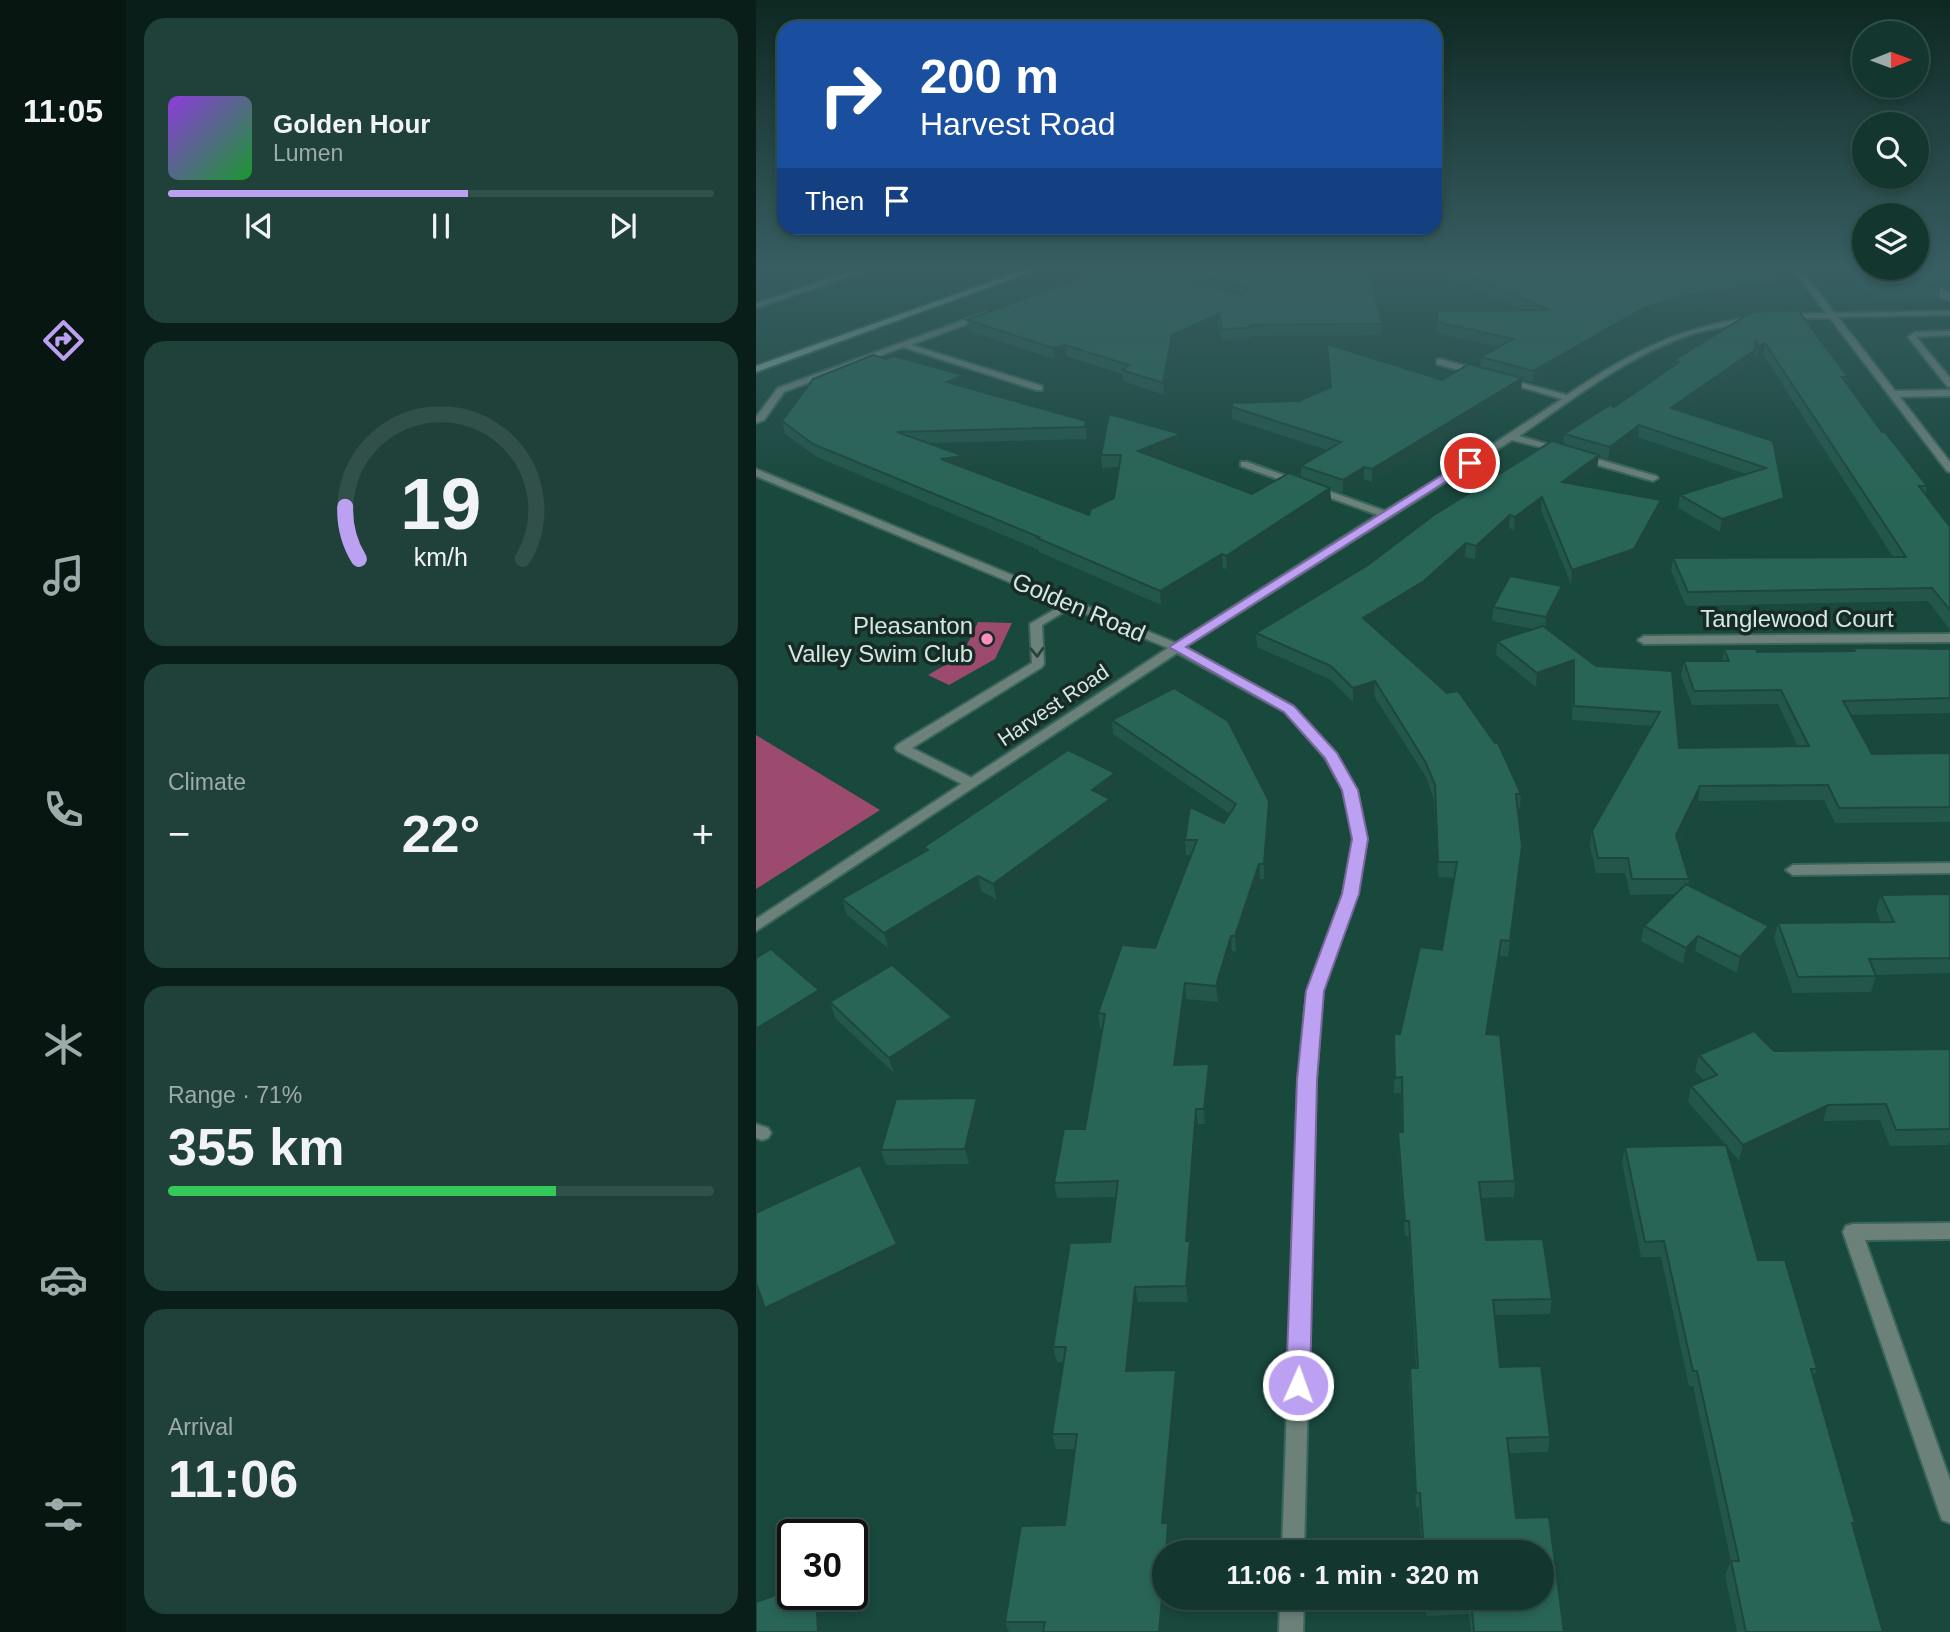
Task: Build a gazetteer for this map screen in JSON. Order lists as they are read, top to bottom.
{
  "streets": {
    "street": ["Golden Road", "Tanglewood Court", "Harvest Road"]
  },
  "crossings": [
    ["Golden Road", "Harvest Road"]
  ],
  "places": ["Pleasanton Valley Swim Club"],
  "north": "right",
  "page": {
    "tabs": "11:05",
    "turn": ["200 m", "Harvest Road"],
    "song": ["Golden Hour", "Lumen"],
    "then": "Then",
    "tile": [
      "Climate",
      ["Range · 71%", "355 km"],
      ["Arrival", "11:06"]
    ],
    "heat": ["−", "22°", "+"],
    "limit": "30",
    "trip": "11:06 · 1 min · 320 m",
    "gauge": ["19", "km/h"]
  }
}
